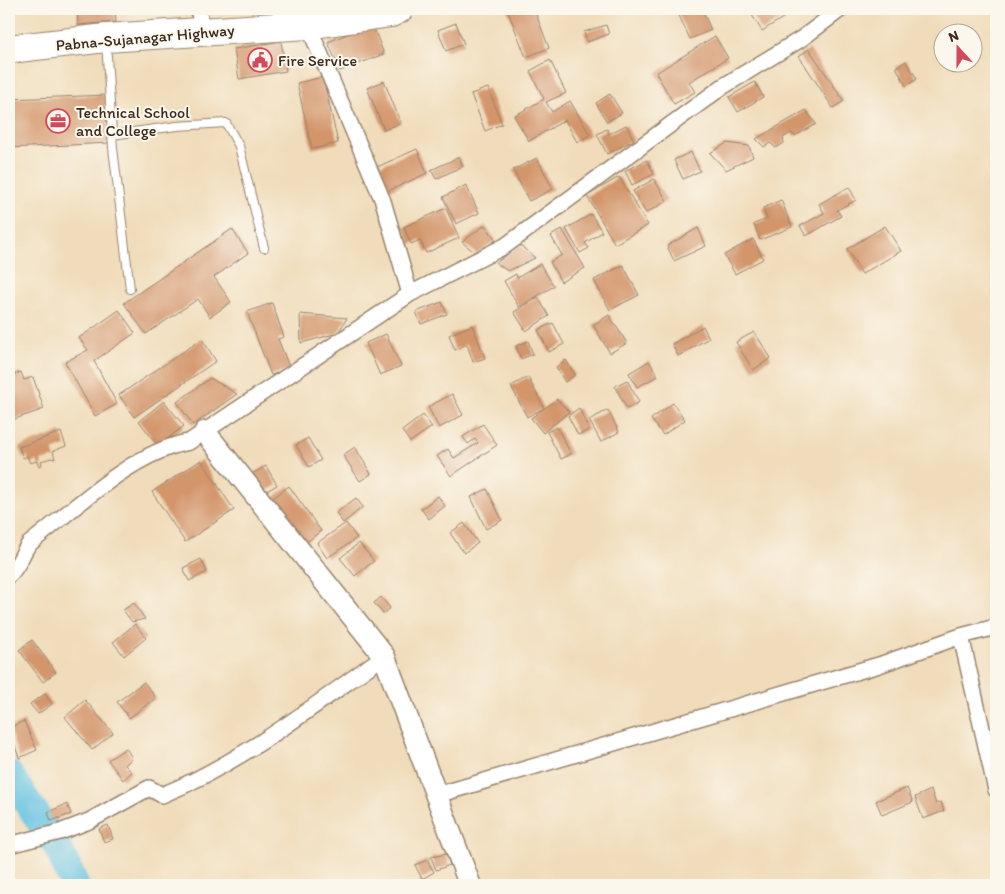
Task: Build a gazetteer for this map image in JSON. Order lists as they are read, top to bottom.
{
  "streets": {
    "highway": ["Pabna-Sujanagar Highway"]
  },
  "places": {
    "public building": ["Fire Service"],
    "office": ["Technical School and College"]
  },
  "north": "top"
}
